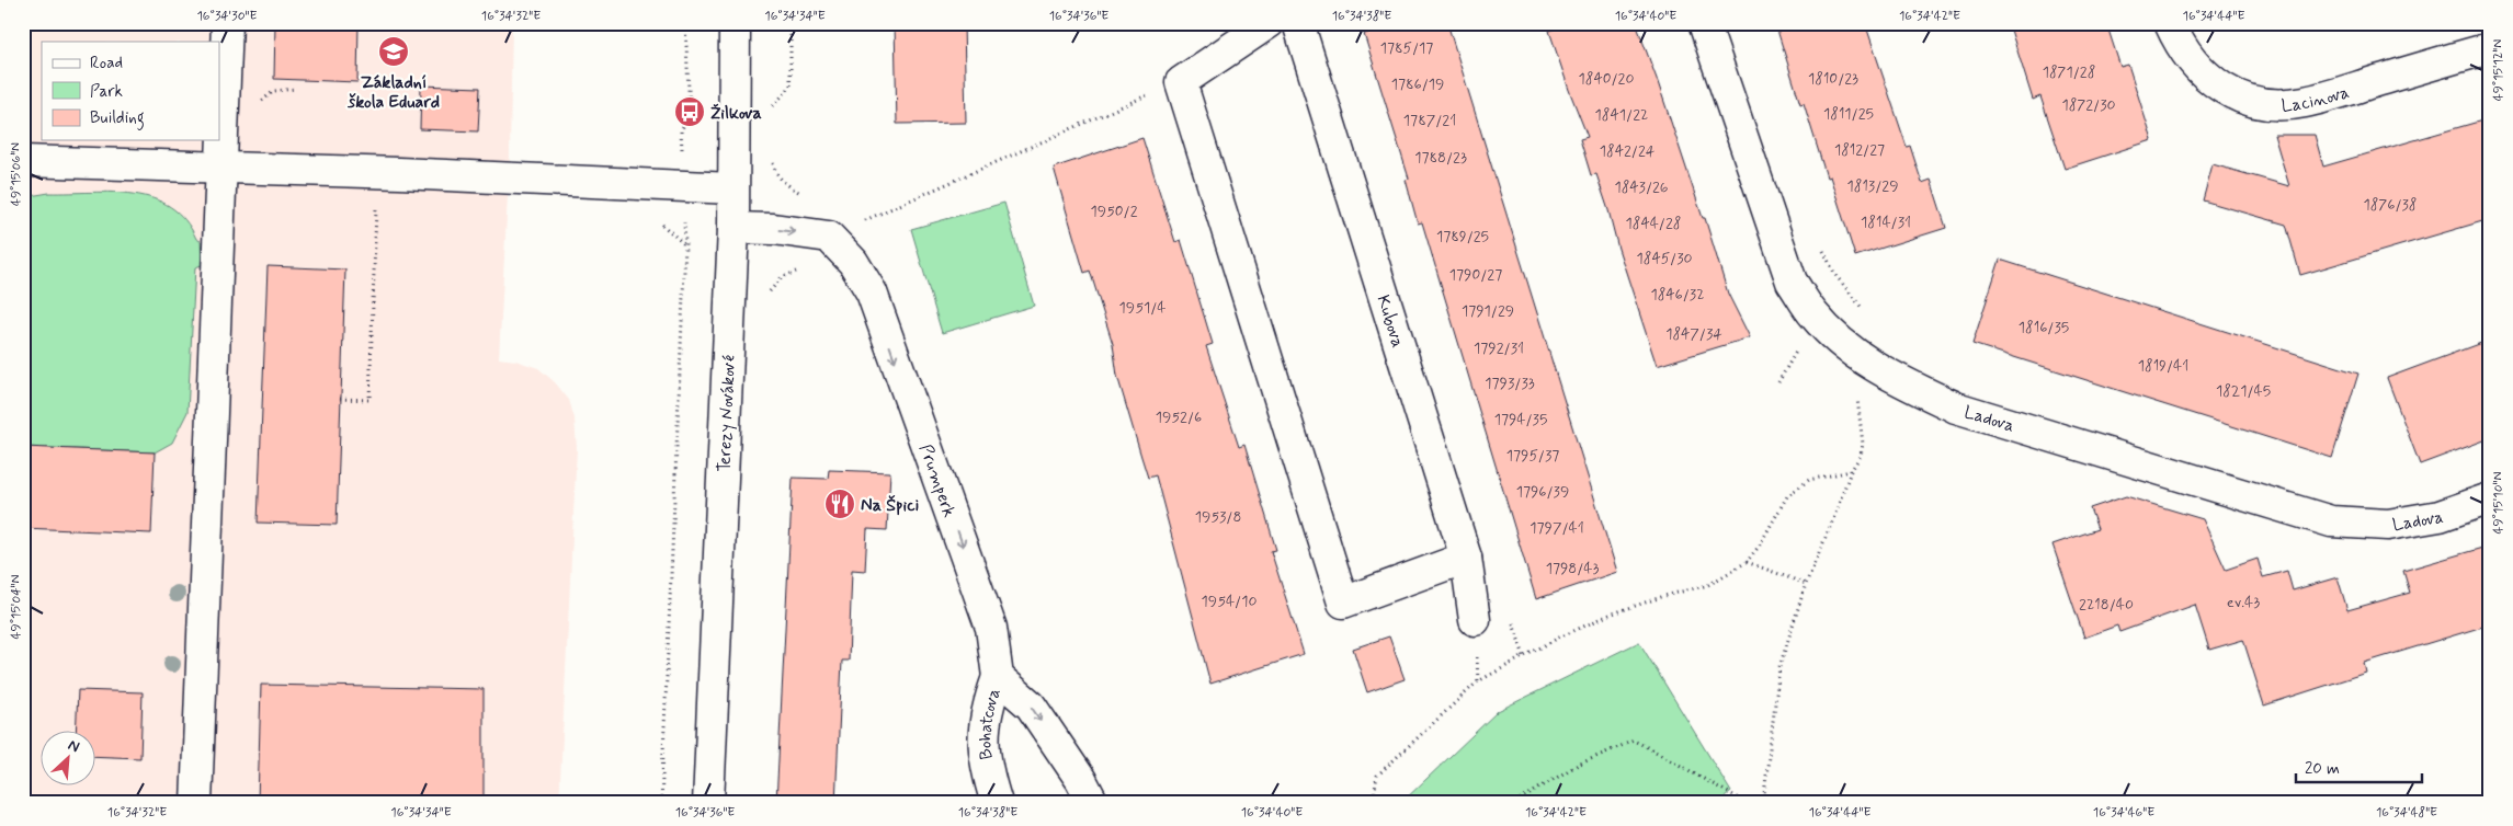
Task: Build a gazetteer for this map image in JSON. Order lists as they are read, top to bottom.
{
  "streets": {
    "street": [
      "Lacinova",
      "Kubova",
      "Terezy Novákové",
      "Ladova",
      "Prumperk",
      "Bohatcova"
    ]
  },
  "crossings": [
    ["Prumperk", "Bohatcova"]
  ],
  "one_way": ["Prumperk"],
  "places": {
    "school or university": ["Základní škola Eduard"],
    "bus stop": ["Žilkova"],
    "restaurant": ["Na Špici"]
  },
  "house_numbers": [
    "1785/17",
    "1871/28",
    "1840/20",
    "1810/23",
    "1786/19",
    "1872/30",
    "1811/25",
    "1841/22",
    "1787/21",
    "1812/27",
    "1842/24",
    "1788/23",
    "1813/29",
    "1843/26",
    "1876/38",
    "1950/2",
    "1814/31",
    "1844/28",
    "1789/25",
    "1845/30",
    "1790/27",
    "1846/32",
    "1951/4",
    "1791/29",
    "1816/35",
    "1847/34",
    "1792/31",
    "1819/41",
    "1793/33",
    "1821/45",
    "1952/6",
    "1794/35",
    "1795/37",
    "1796/39",
    "1953/8",
    "1797/41",
    "1798/43",
    "1954/10",
    "ev.43",
    "2218/40"
  ],
  "legend": ["Road", "Park", "Building"],
  "scale_bar": "20 m",
  "north": "top right",
  "coordinates": [
    "16°34'30\"E",
    "16°34'32\"E",
    "16°34'34\"E",
    "16°34'36\"E",
    "16°34'38\"E",
    "16°34'40\"E",
    "16°34'42\"E",
    "16°34'44\"E",
    "49°15'12\"N",
    "49°15'06\"N",
    "49°15'10\"N",
    "49°15'04\"N",
    "16°34'46\"E",
    "16°34'48\"E"
  ]
}
